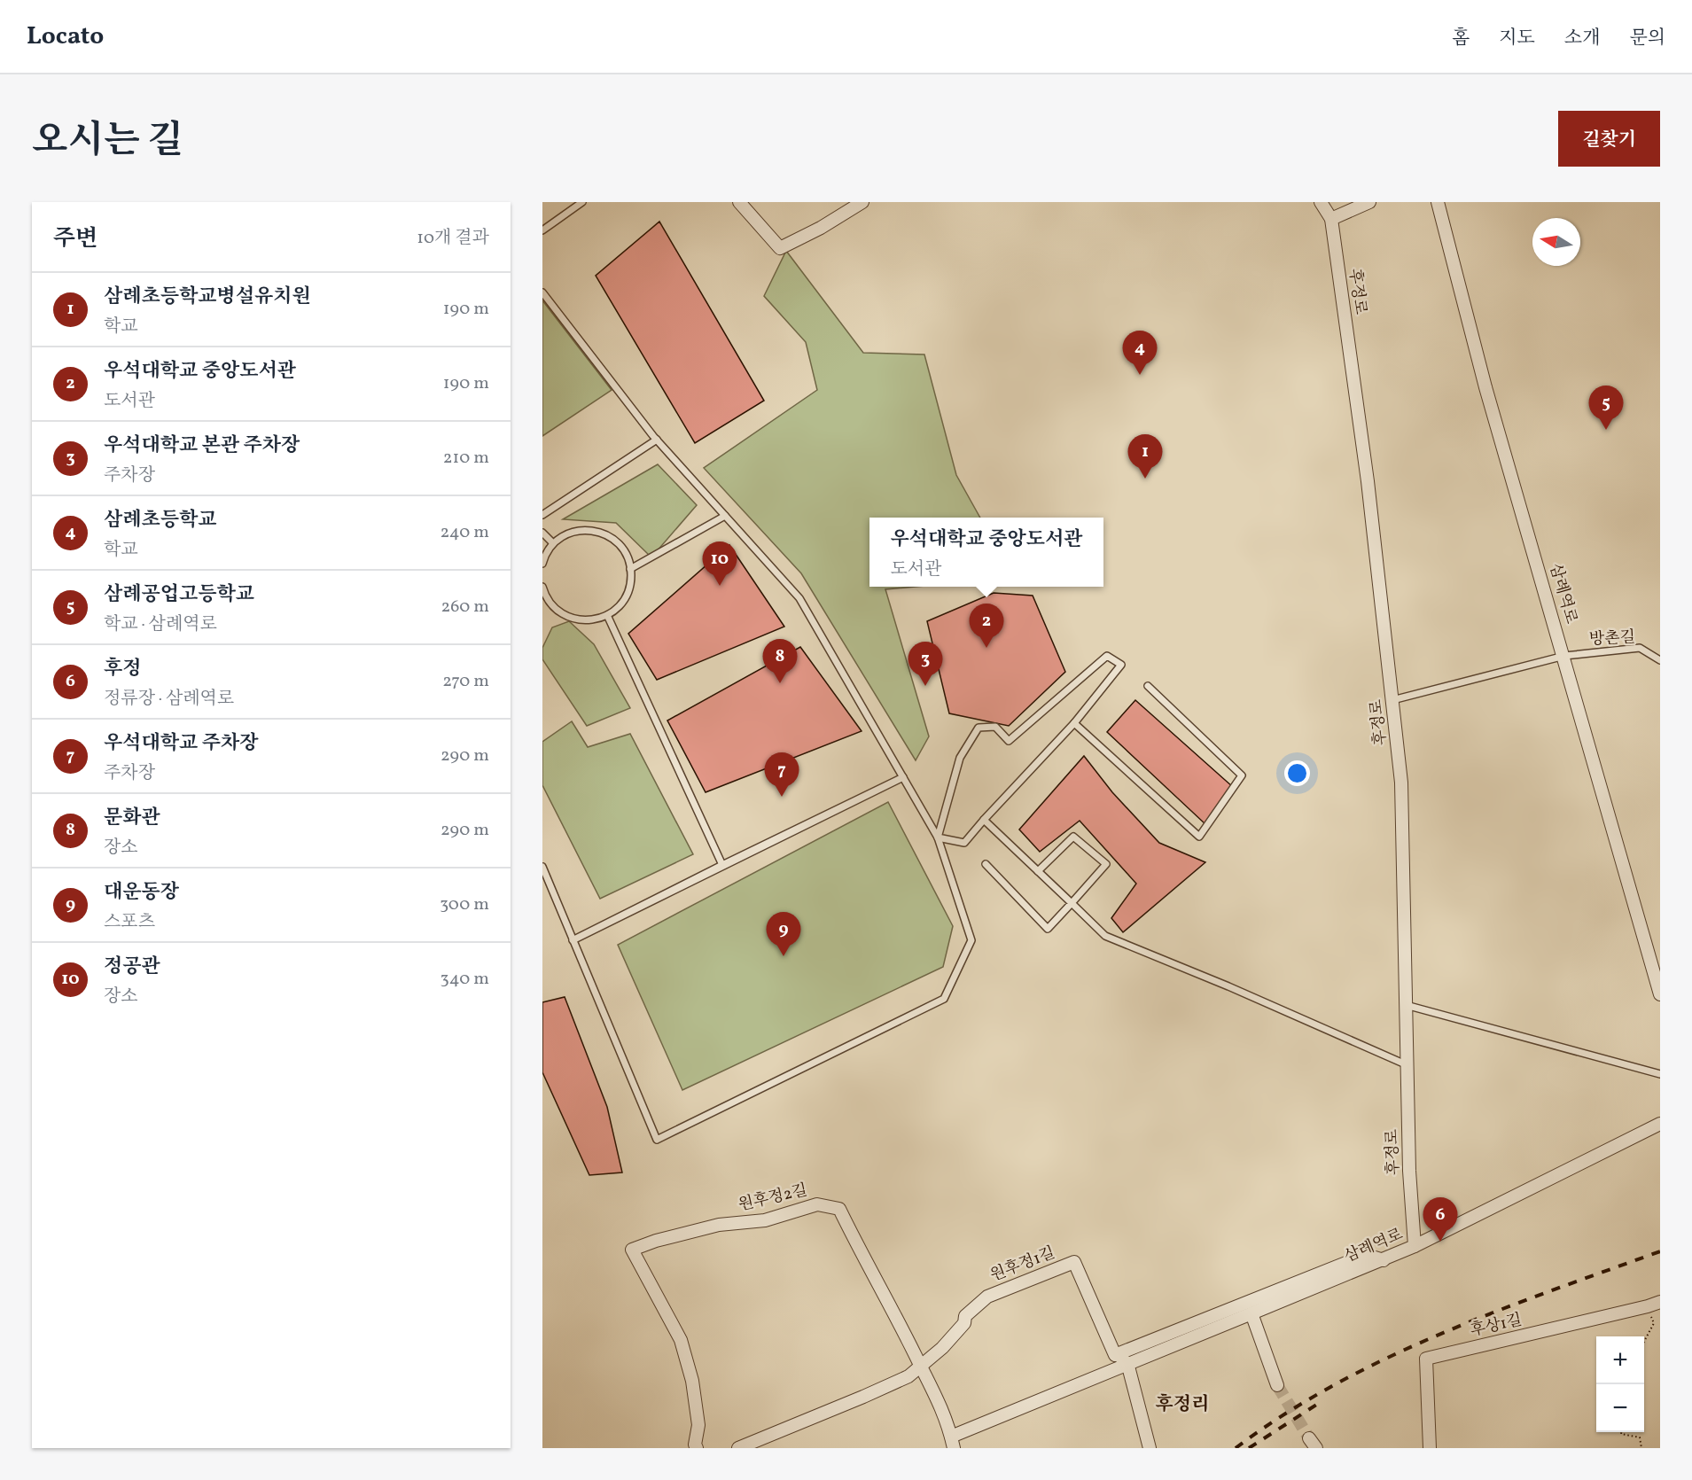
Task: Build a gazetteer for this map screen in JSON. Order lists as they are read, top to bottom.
{
  "streets": {
    "street": [
      "후정로",
      "삼례역로",
      "원후정2길",
      "원후정1길",
      "후상1길"
    ],
    "lane": ["방촌길"]
  },
  "crossings": [
    ["후정로", "삼례역로"],
    ["후정로", "방촌길"],
    ["삼례역로", "방촌길"],
    ["삼례역로", "원후정2길"],
    ["원후정2길", "원후정1길"]
  ],
  "districts": ["후정리"],
  "north": "left",
  "page": {
    "header": "Locato",
    "nav": [
      "홈",
      "지도",
      "소개",
      "문의"
    ],
    "title": "오시는 길",
    "buttons": "길찾기",
    "heading": ["주변", "10개 결과"],
    "list": [
      {
        "mark": "1",
        "name": "삼례초등학교병설유치원",
        "note": "학교",
        "value": "190 m"
      },
      {
        "mark": "2",
        "name": "우석대학교 중앙도서관",
        "note": "도서관",
        "value": "190 m"
      },
      {
        "mark": "3",
        "name": "우석대학교 본관 주차장",
        "note": "주차장",
        "value": "210 m"
      },
      {
        "mark": "4",
        "name": "삼례초등학교",
        "note": "학교",
        "value": "240 m"
      },
      {
        "mark": "5",
        "name": "삼례공업고등학교",
        "note": "학교 · 삼례역로",
        "value": "260 m"
      },
      {
        "mark": "6",
        "name": "후정",
        "note": "정류장 · 삼례역로",
        "value": "270 m"
      },
      {
        "mark": "7",
        "name": "우석대학교 주차장",
        "note": "주차장",
        "value": "290 m"
      },
      {
        "mark": "8",
        "name": "문화관",
        "note": "장소",
        "value": "290 m"
      },
      {
        "mark": "9",
        "name": "대운동장",
        "note": "스포츠",
        "value": "300 m"
      },
      {
        "mark": "10",
        "name": "정공관",
        "note": "장소",
        "value": "340 m"
      }
    ],
    "pins": [
      "4",
      "5",
      "1",
      "10",
      "2",
      "8",
      "3",
      "7",
      "9",
      "6"
    ],
    "popup": ["우석대학교 중앙도서관", "도서관"],
    "map_buttons": ["+", "−"]
  }
}
